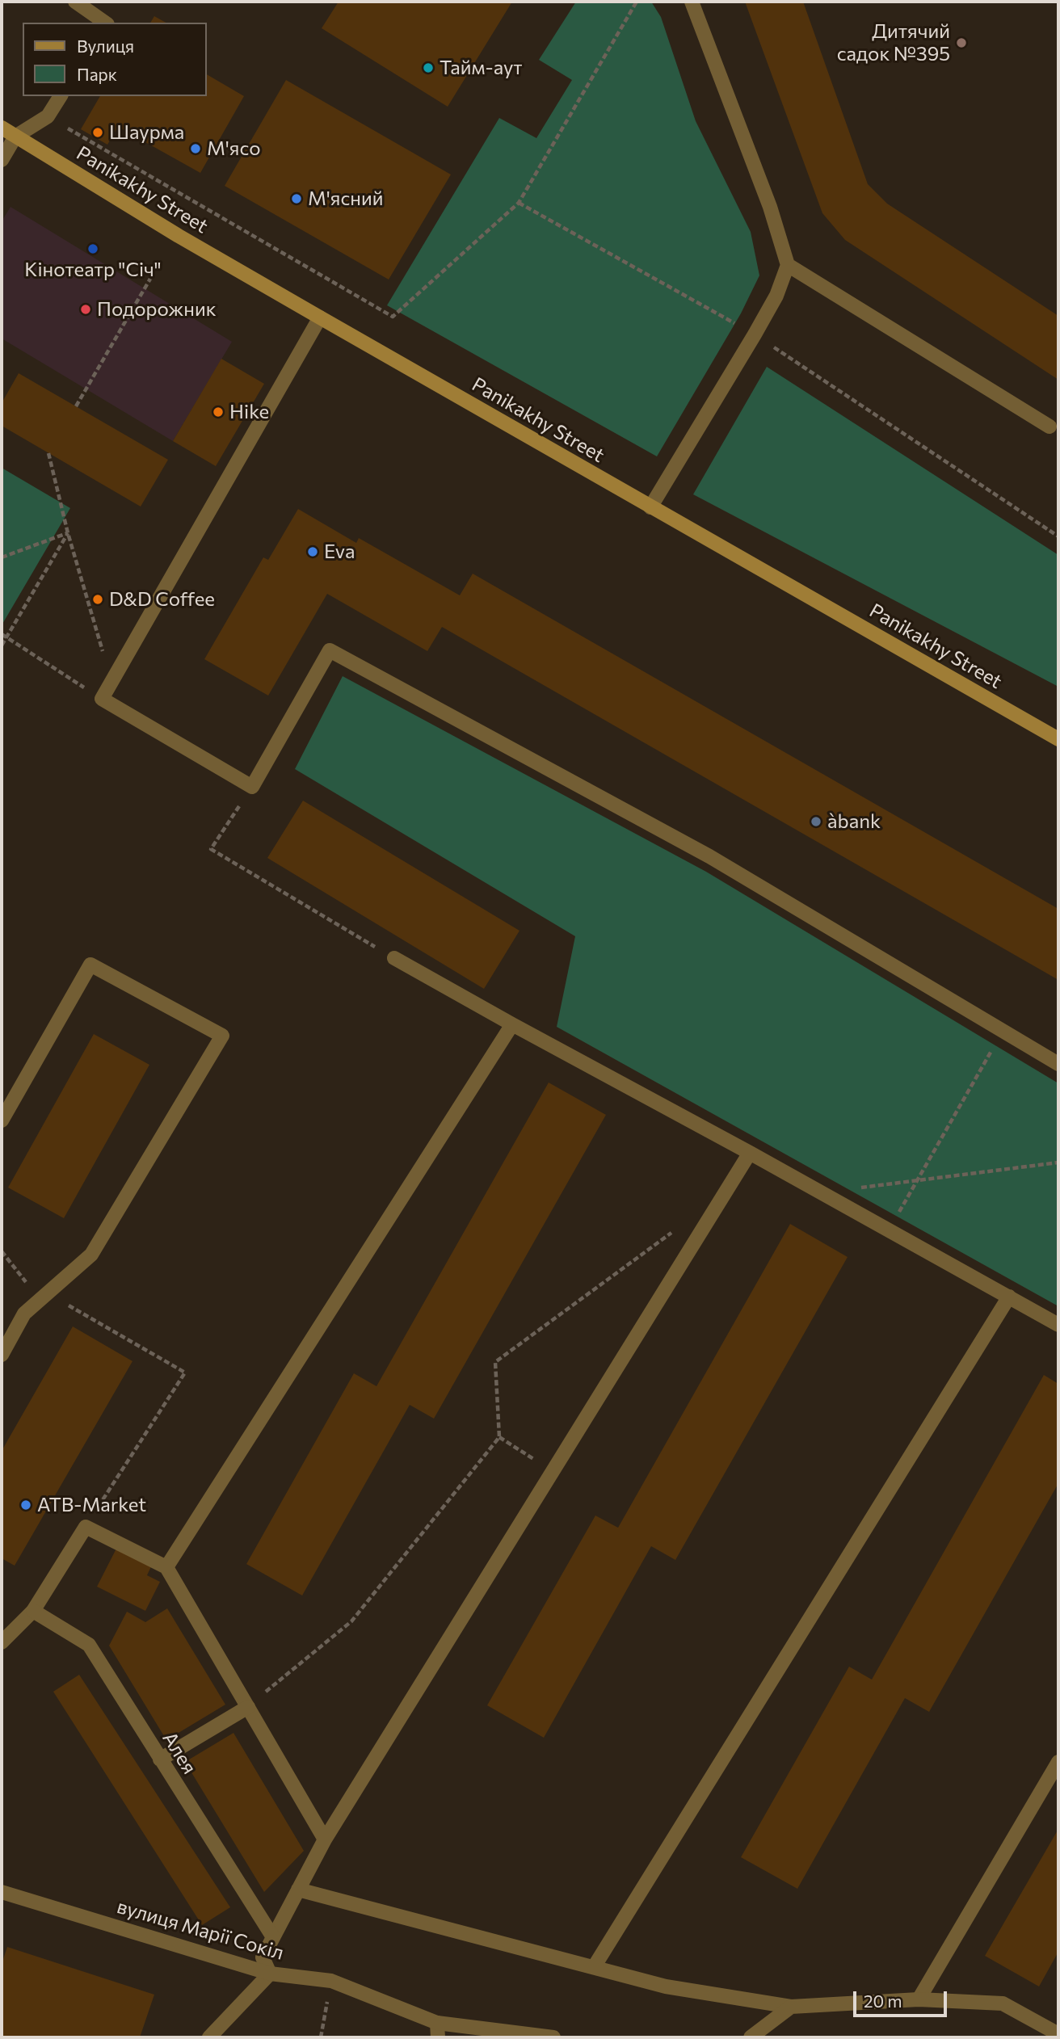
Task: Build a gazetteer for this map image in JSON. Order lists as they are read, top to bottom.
{
  "streets": {
    "street": ["Panikakhy Street", "Алея", "вулиця Марії Сокіл"]
  },
  "places": [
    "Дитячий садок №395",
    "Тайм-аут",
    "Шаурма",
    "М'ясо",
    "М'ясний",
    "Кінотеатр \"Січ\"",
    "Подорожник",
    "Hike",
    "Eva",
    "D&D Coffee",
    "àbank",
    "ATB-Market"
  ],
  "legend": ["Вулиця", "Парк"],
  "scale_bar": "20 m"
}
